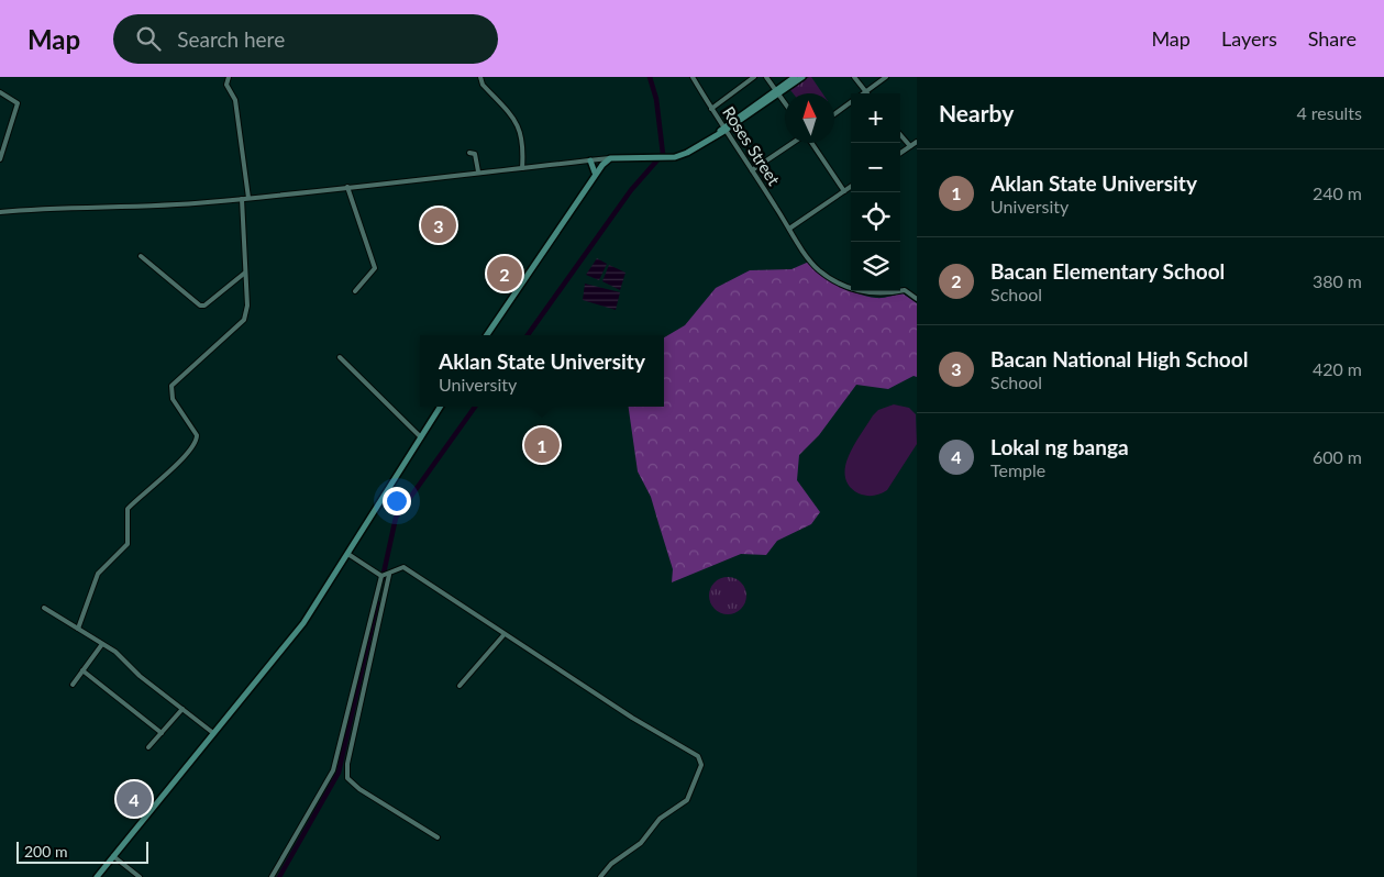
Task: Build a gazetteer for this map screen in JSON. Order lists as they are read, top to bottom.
{
  "streets": {
    "street": ["Roses Street"]
  },
  "scale_bar": "200 m",
  "north": "top",
  "page": {
    "header": "Map",
    "search": "Search here",
    "nav": ["Map", "Layers", "Share"],
    "heading": ["Nearby", "4 results"],
    "map_buttons": ["+", "−"],
    "list": [
      {
        "mark": "1",
        "name": "Aklan State University",
        "note": "University",
        "value": "240 m"
      },
      {
        "mark": "2",
        "name": "Bacan Elementary School",
        "note": "School",
        "value": "380 m"
      },
      {
        "mark": "3",
        "name": "Bacan National High School",
        "note": "School",
        "value": "420 m"
      },
      {
        "mark": "4",
        "name": "Lokal ng banga",
        "note": "Temple",
        "value": "600 m"
      }
    ],
    "pins": [
      "3",
      "2",
      "1",
      "4"
    ],
    "popup": ["Aklan State University", "University"],
    "scale": "200 m"
  }
}
